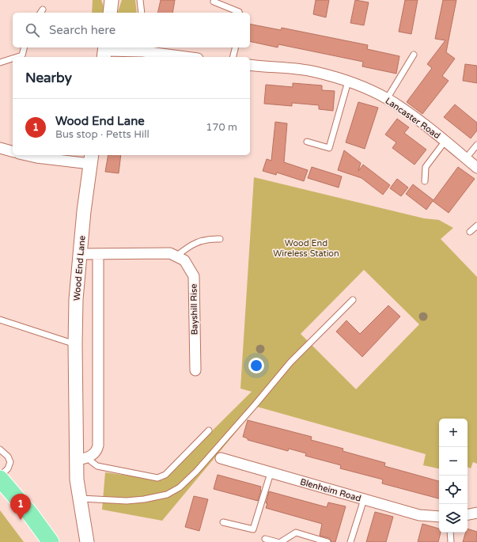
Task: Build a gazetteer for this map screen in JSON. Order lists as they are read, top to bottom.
{
  "streets": {
    "street": [
      "Lancaster Road",
      "Wood End Lane",
      "Bayshill Rise",
      "Blenheim Road"
    ]
  },
  "parks": ["Wood End Wireless Station"],
  "page": {
    "search": "Search here",
    "heading": "Nearby",
    "list": [
      {
        "mark": "1",
        "name": "Wood End Lane",
        "note": "Bus stop · Petts Hill",
        "value": "170 m"
      }
    ],
    "map_buttons": ["+", "−"],
    "pins": "1"
  }
}
